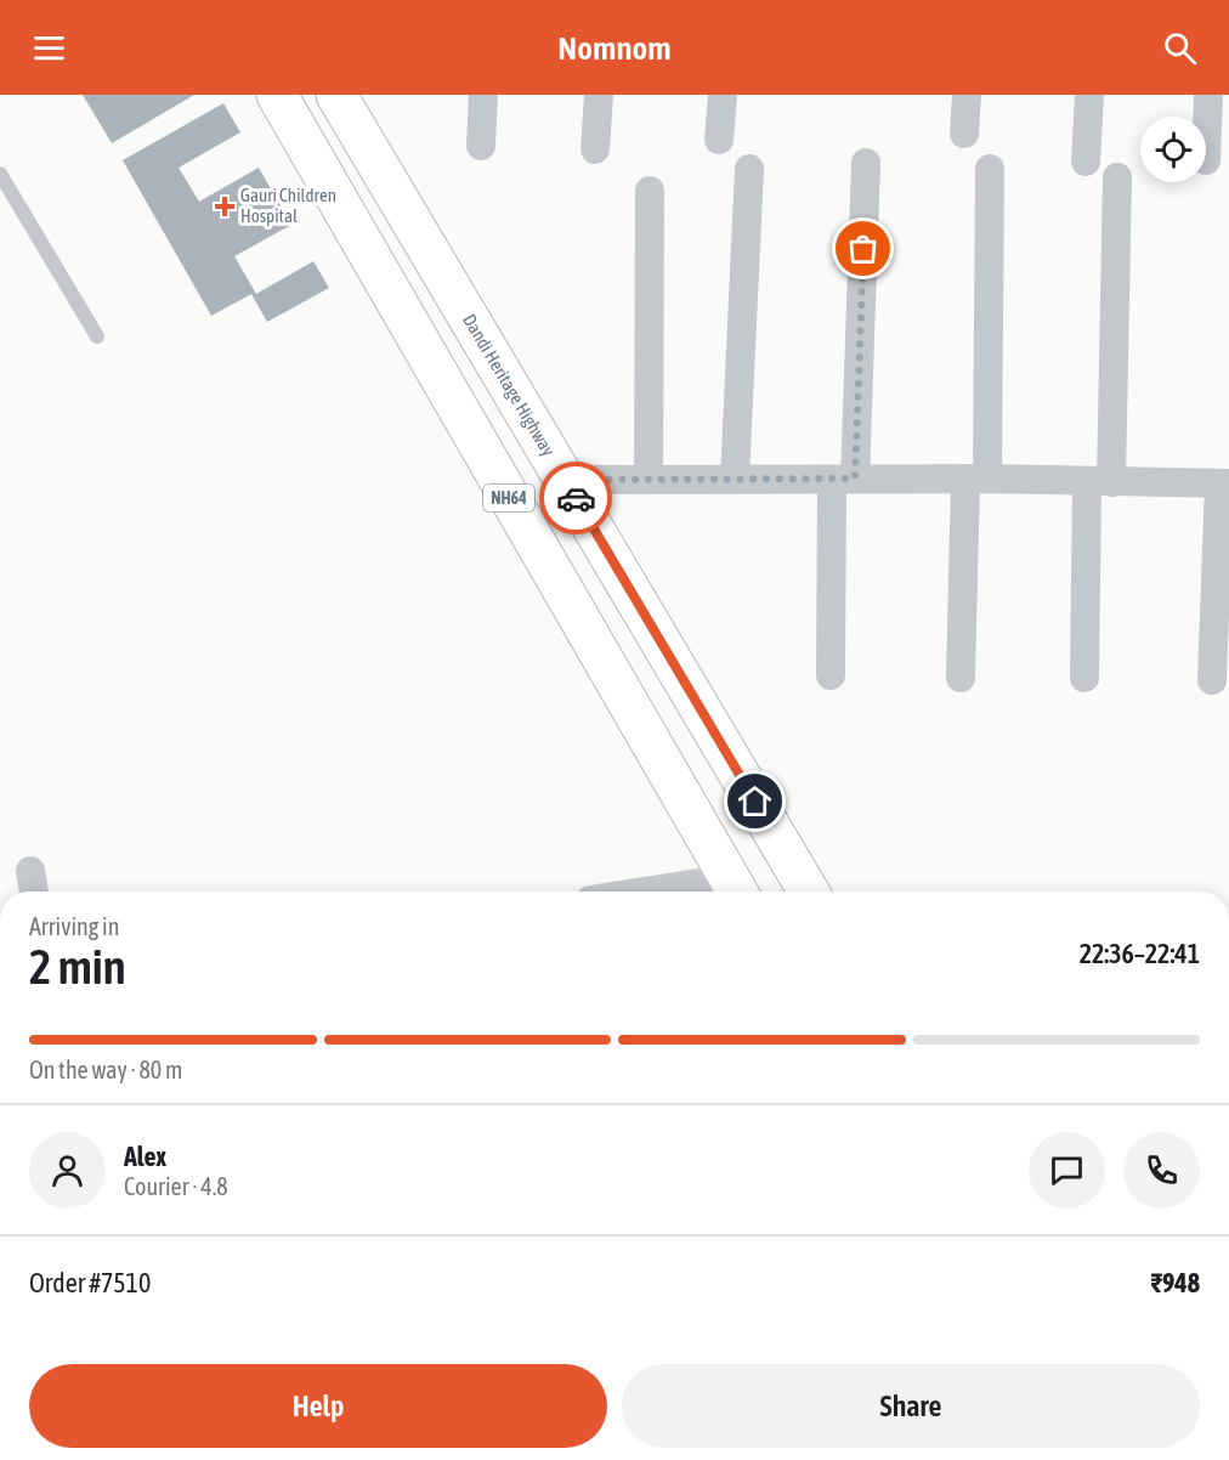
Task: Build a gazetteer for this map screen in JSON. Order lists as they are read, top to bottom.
{
  "streets": {
    "main road": ["Dandi Heritage Highway", "NH64"]
  },
  "places": {
    "health": ["Gauri Children Hospital"]
  },
  "page": {
    "header": "Nomnom",
    "heading": ["2 min", "Arriving in", "22:36–22:41"],
    "panel": [
      "Alex",
      "Courier · 4.8",
      "Order #7510",
      "₹948"
    ],
    "bar": "On the way · 80 m",
    "buttons": ["Help", "Share"]
  }
}
